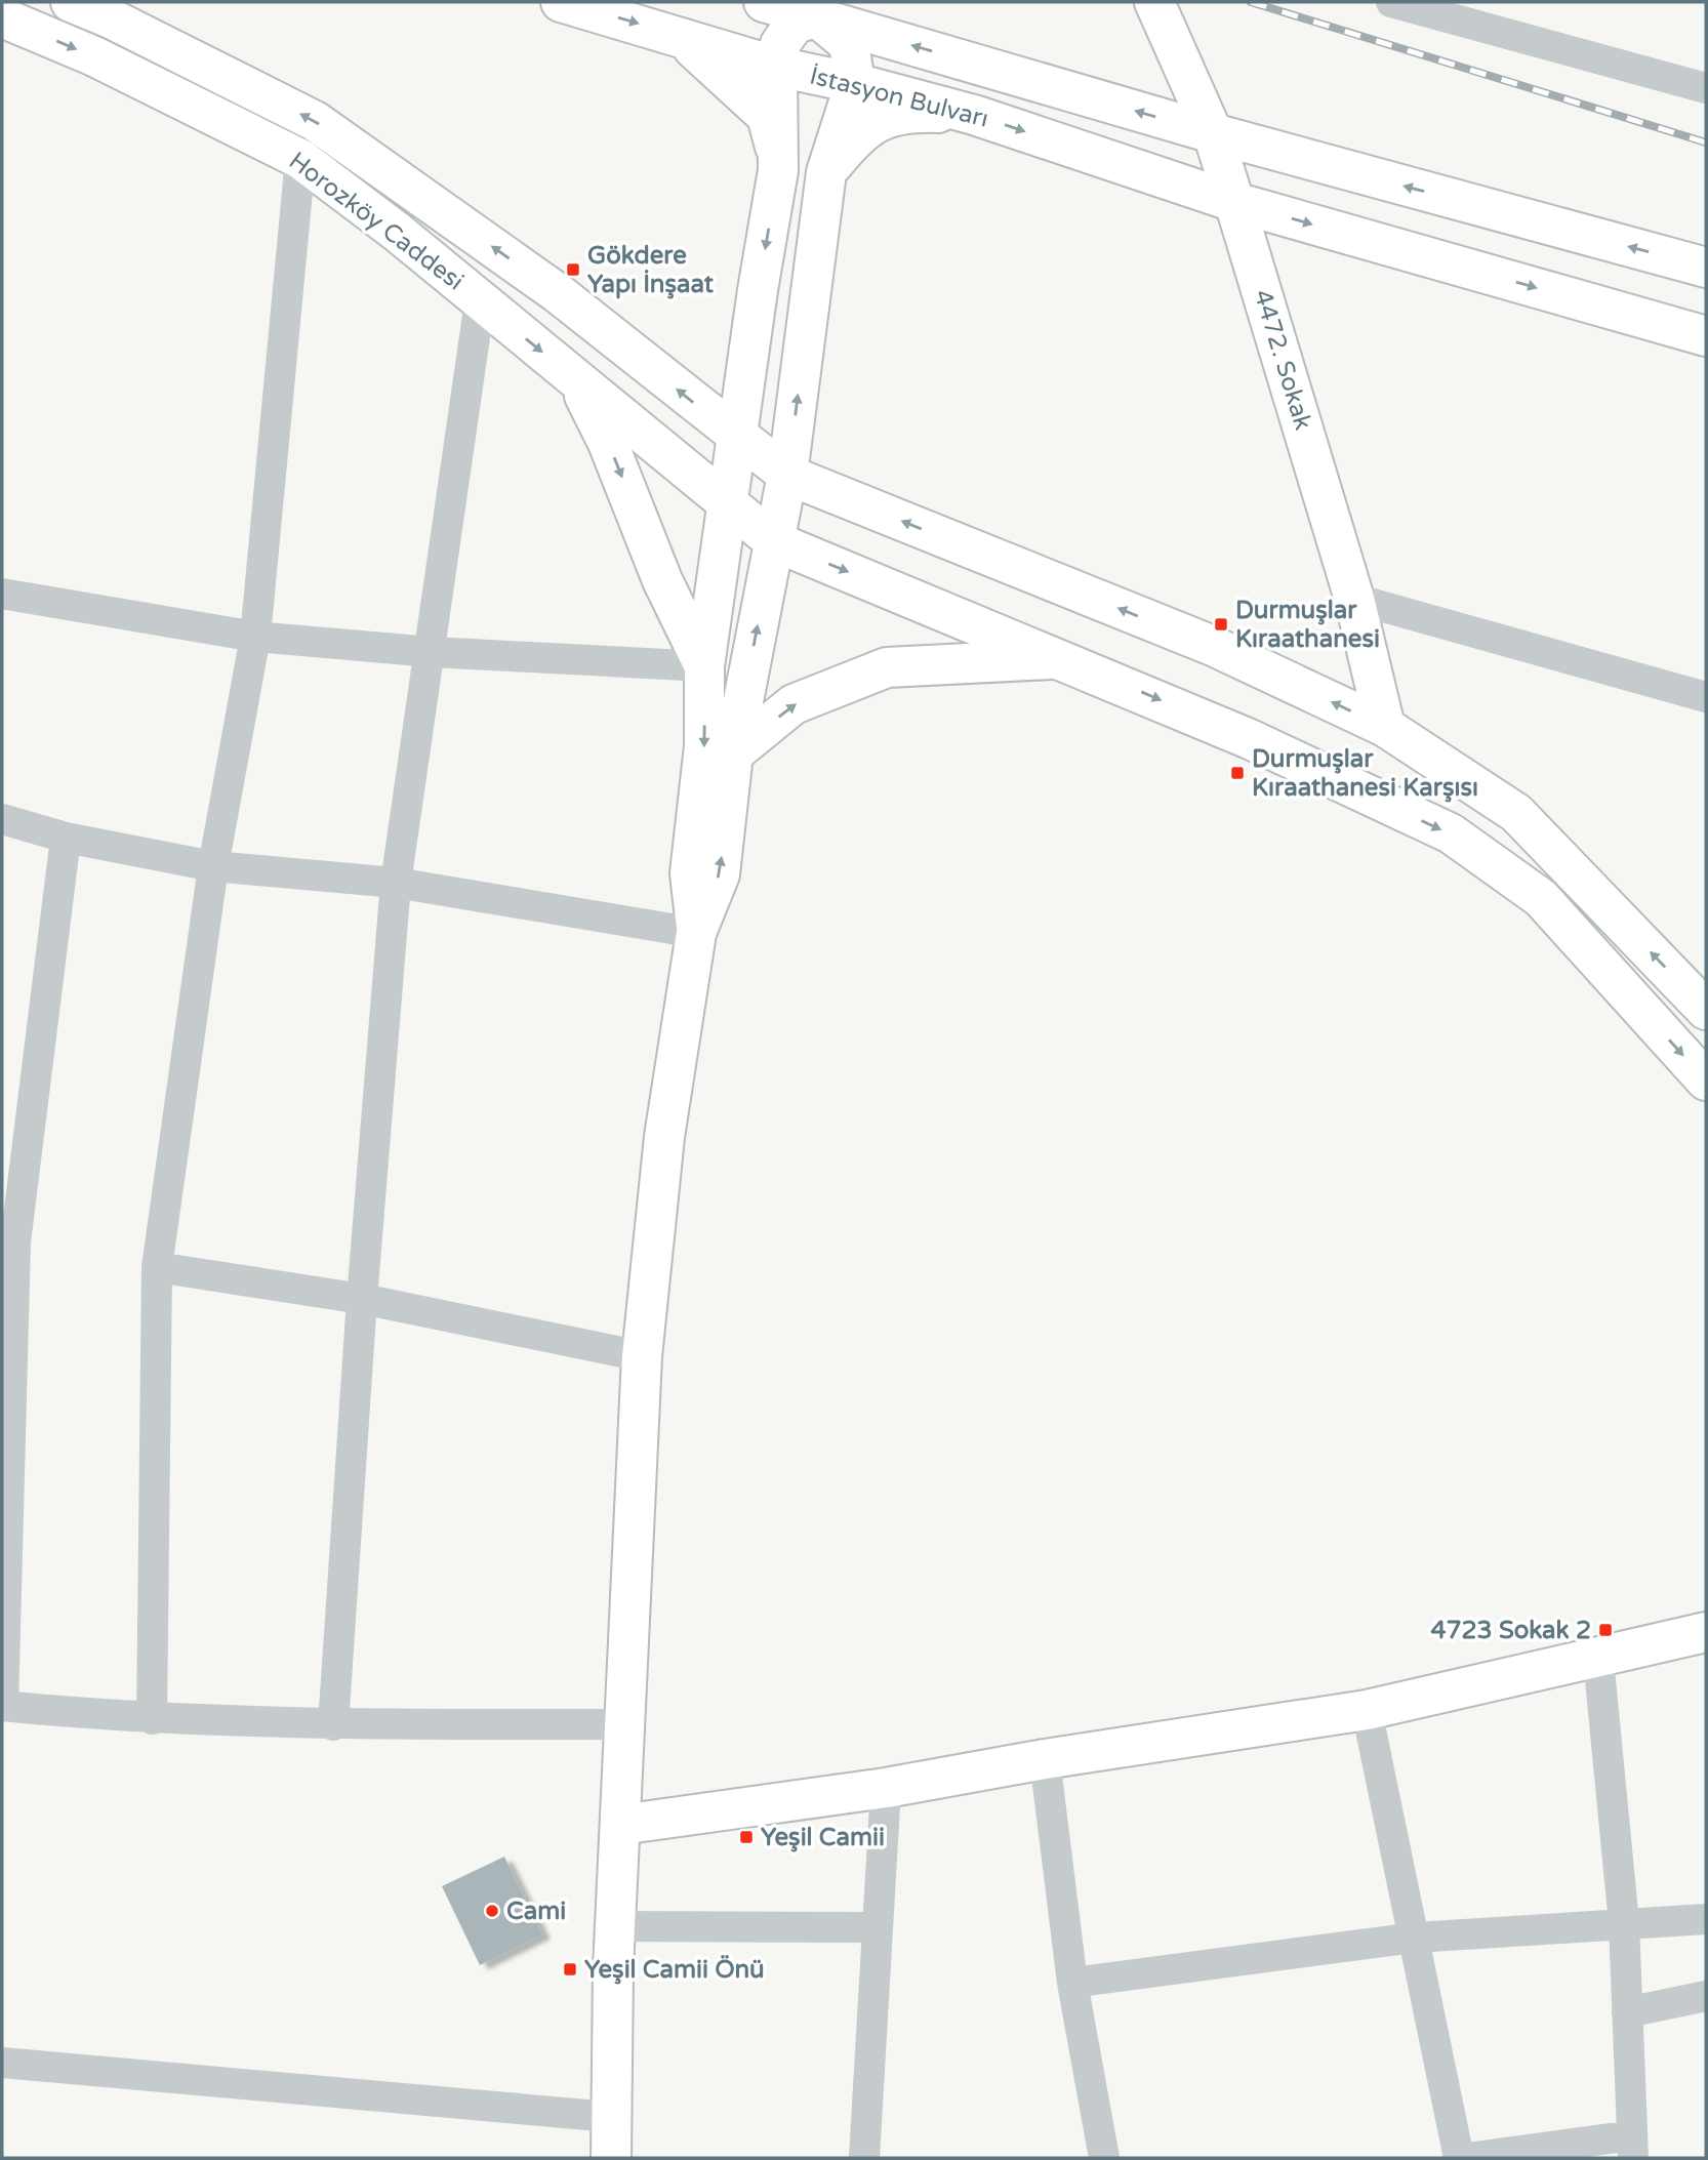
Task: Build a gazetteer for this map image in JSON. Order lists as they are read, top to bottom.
{
  "streets": {
    "street": ["İstasyon Bulvarı", "Horozköy Caddesi", "4472. Sokak"]
  },
  "crossings": [
    ["İstasyon Bulvarı", "4472. Sokak"]
  ],
  "places": {
    "transit": [
      "Gökdere Yapı İnşaat",
      "Durmuşlar Kıraathanesi",
      "Durmuşlar Kıraathanesi Karşısı",
      "4723 Sokak 2",
      "Yeşil Camii",
      "Yeşil Camii Önü"
    ],
    "other": ["Cami"]
  }
}
